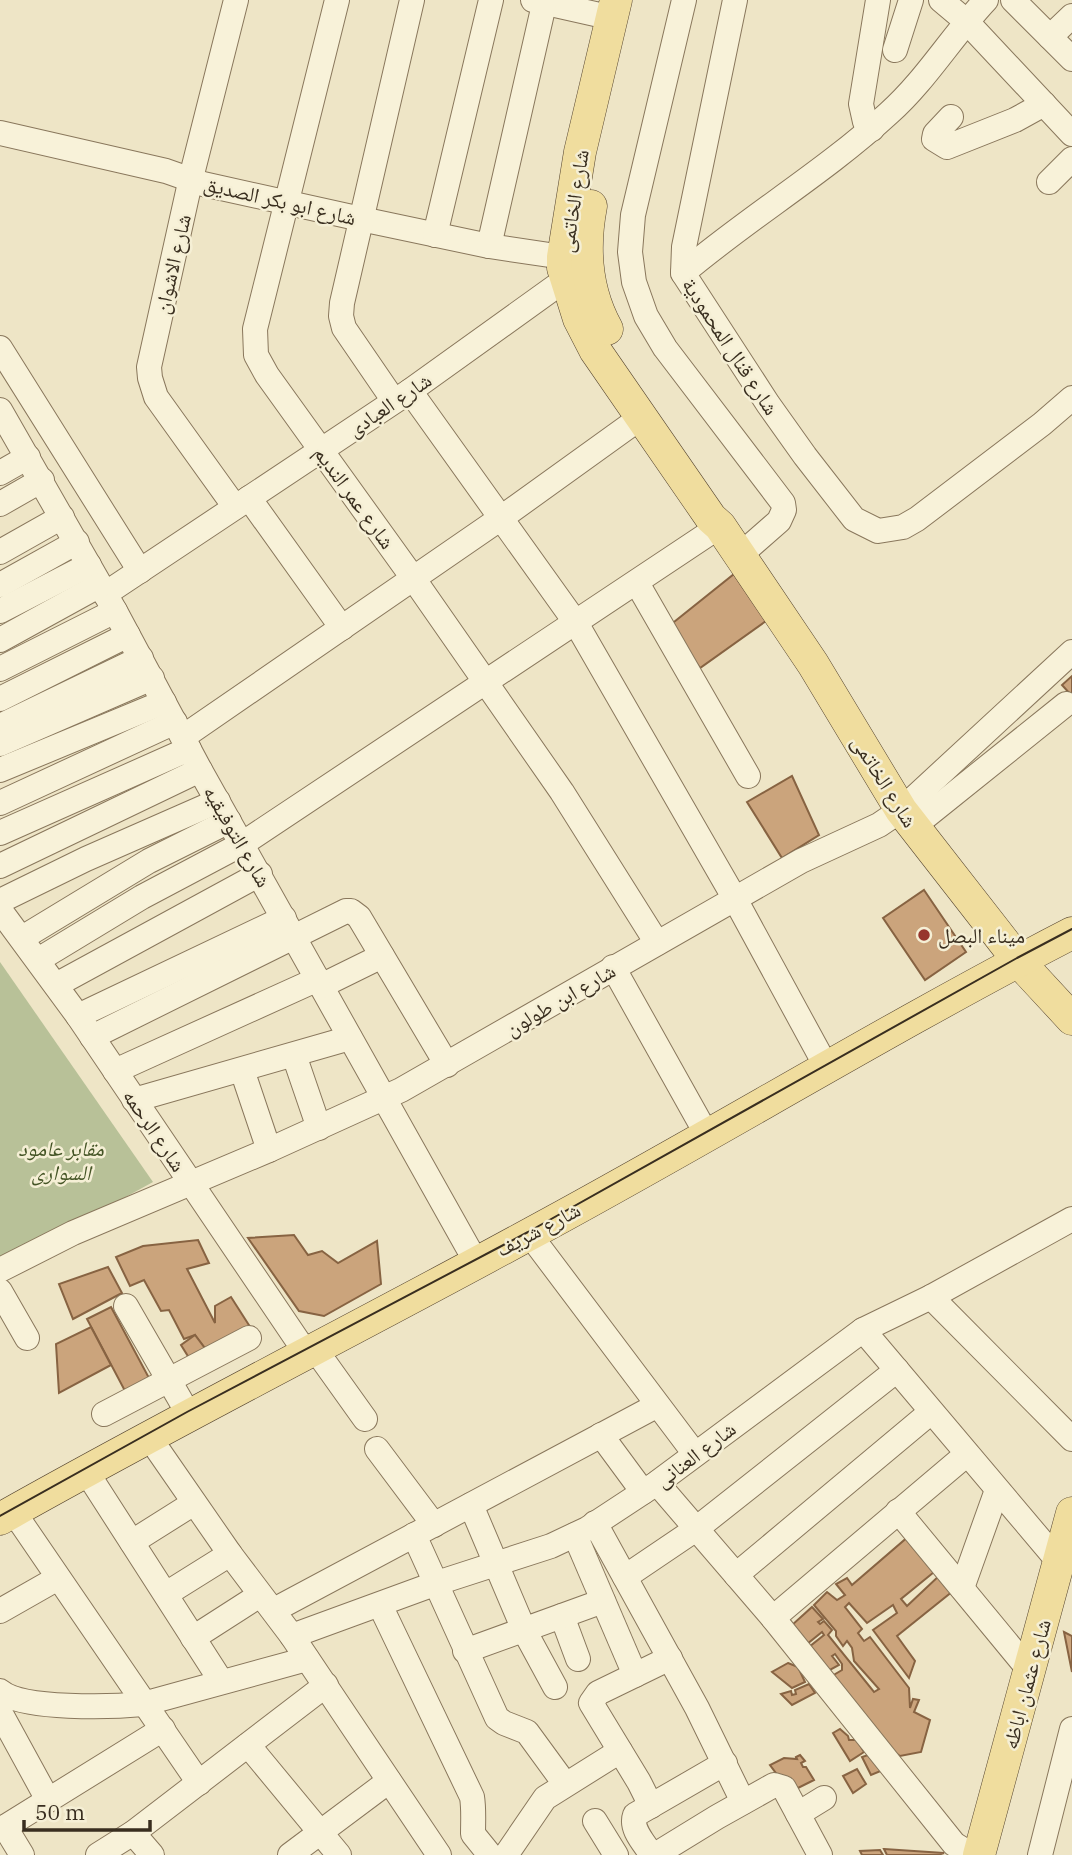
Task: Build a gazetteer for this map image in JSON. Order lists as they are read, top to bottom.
{
  "streets": {
    "main road": ["شارع الخاتمى", "شارع شريف", "شارع عثمان اباظه"],
    "street": [
      "شارع ابو بكر الصديق",
      "شارع الاشوان",
      "شارع قنال المحمودية",
      "شارع العبادى",
      "شارع عمر النديم",
      "شارع التوفيقيه",
      "شارع ابن طولون",
      "شارع الرحمه",
      "شارع العنانى"
    ]
  },
  "crossings": [
    ["شارع ابو بكر الصديق", "شارع الخاتمى"],
    ["شارع ابو بكر الصديق", "شارع الاشوان"],
    ["شارع ابو بكر الصديق", "شارع العبادى"],
    ["شارع ابو بكر الصديق", "شارع عمر النديم"],
    ["شارع الخاتمى", "شارع العبادى"],
    ["شارع الخاتمى", "شارع ابن طولون"],
    ["شارع الخاتمى", "شارع شريف"],
    ["شارع الاشوان", "شارع العبادى"],
    ["شارع العبادى", "شارع عمر النديم"],
    ["شارع العبادى", "شارع التوفيقيه"],
    ["شارع عمر النديم", "شارع ابن طولون"],
    ["شارع التوفيقيه", "شارع ابن طولون"],
    ["شارع التوفيقيه", "شارع شريف"],
    ["شارع ابن طولون", "شارع الرحمه"],
    ["شارع الرحمه", "شارع شريف"]
  ],
  "parks": ["مقابر عامود السوارى"],
  "places": ["ميناء البصل"],
  "scale_bar": "50 m"
}
